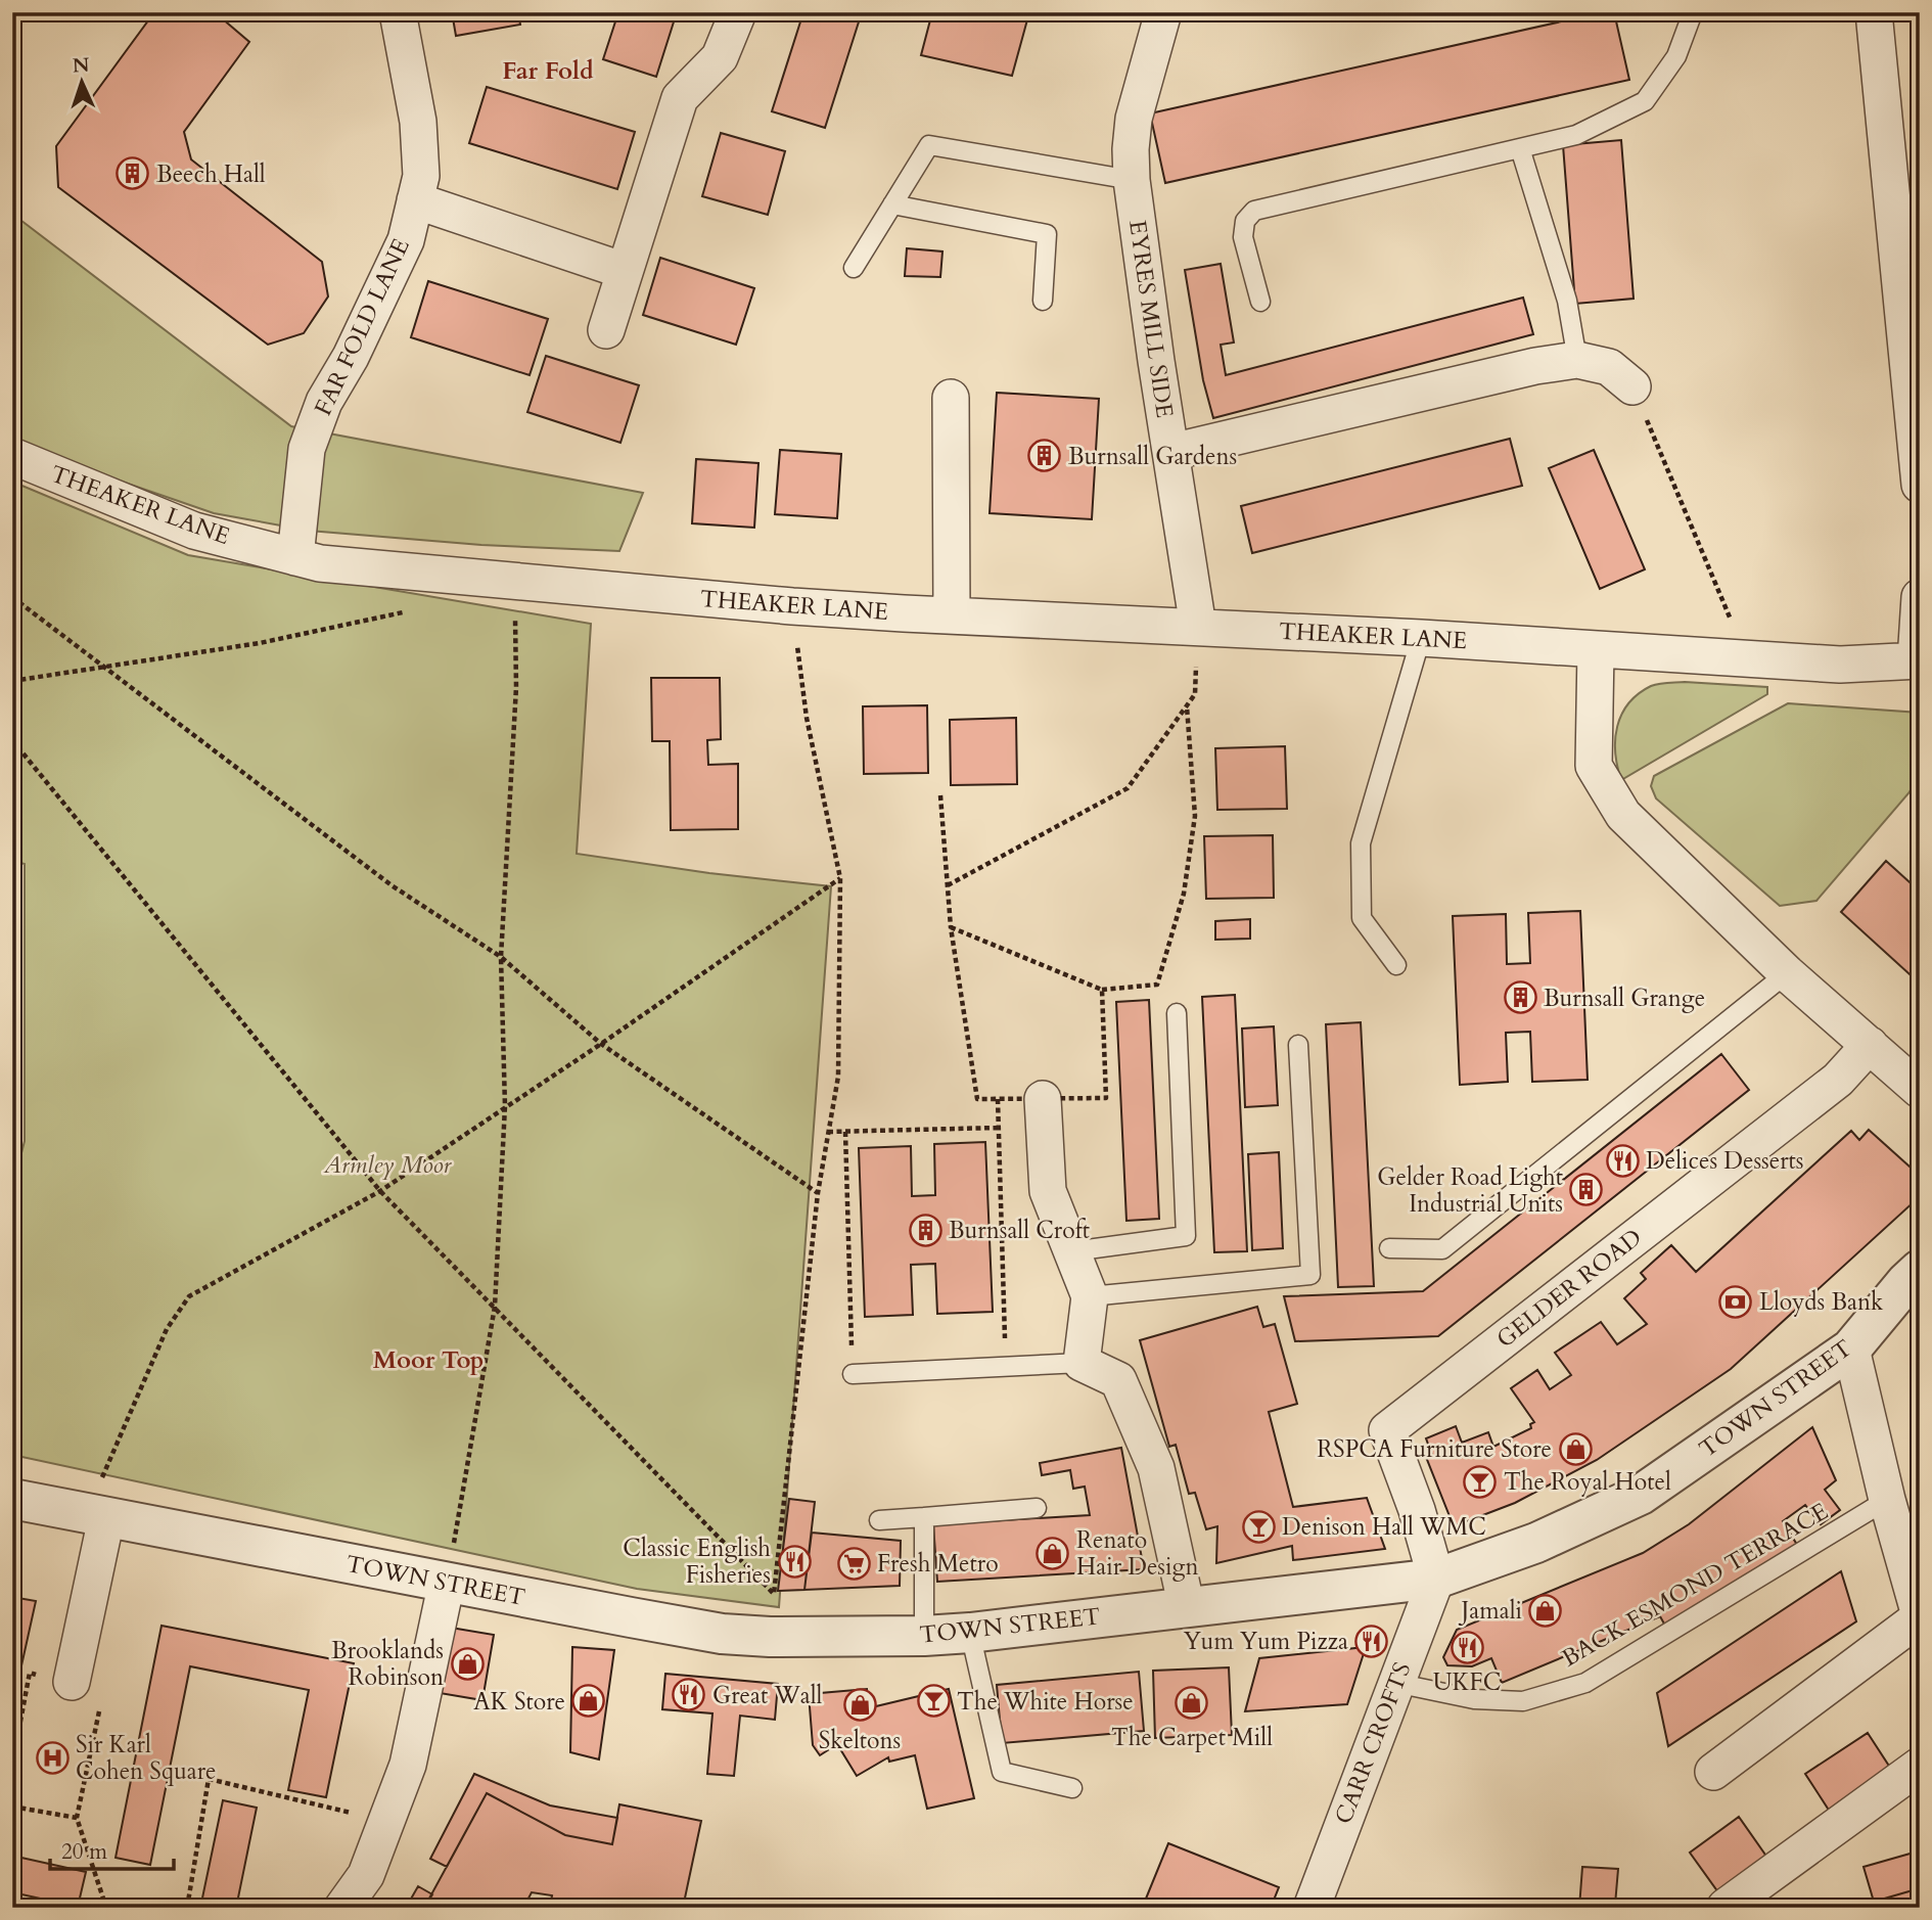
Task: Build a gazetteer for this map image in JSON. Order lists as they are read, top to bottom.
{
  "streets": {
    "street": [
      "EYRES MILL SIDE",
      "FAR FOLD LANE",
      "THEAKER LANE",
      "GELDER ROAD",
      "TOWN STREET",
      "CARR CROFTS"
    ],
    "lane": ["BACK ESMOND TERRACE"]
  },
  "crossings": [
    ["EYRES MILL SIDE", "THEAKER LANE"],
    ["FAR FOLD LANE", "THEAKER LANE"],
    ["GELDER ROAD", "TOWN STREET"],
    ["GELDER ROAD", "CARR CROFTS"],
    ["TOWN STREET", "CARR CROFTS"],
    ["BACK ESMOND TERRACE", "CARR CROFTS"]
  ],
  "districts": ["Far Fold", "Moor Top"],
  "parks": ["Armley Moor"],
  "places": {
    "building": [
      "Beech Hall",
      "Burnsall Gardens",
      "Burnsall Grange",
      "Gelder Road Light Industrial Units",
      "Burnsall Croft"
    ],
    "restaurant": [
      "Delices Desserts",
      "Classic English Fisheries",
      "Yum Yum Pizza",
      "UKFC",
      "Great Wall"
    ],
    "bank": ["Lloyds Bank"],
    "shop": [
      "RSPCA Furniture Store",
      "Renato Hair Design",
      "Jamali",
      "Brooklands Robinson",
      "AK Store",
      "The Carpet Mill",
      "Skeltons"
    ],
    "bar": ["The Royal Hotel", "Denison Hall WMC", "The White Horse"],
    "supermarket": ["Fresh Metro"],
    "hospital": ["Sir Karl Cohen Square"]
  },
  "scale_bar": "20 m",
  "north": "top"
}
